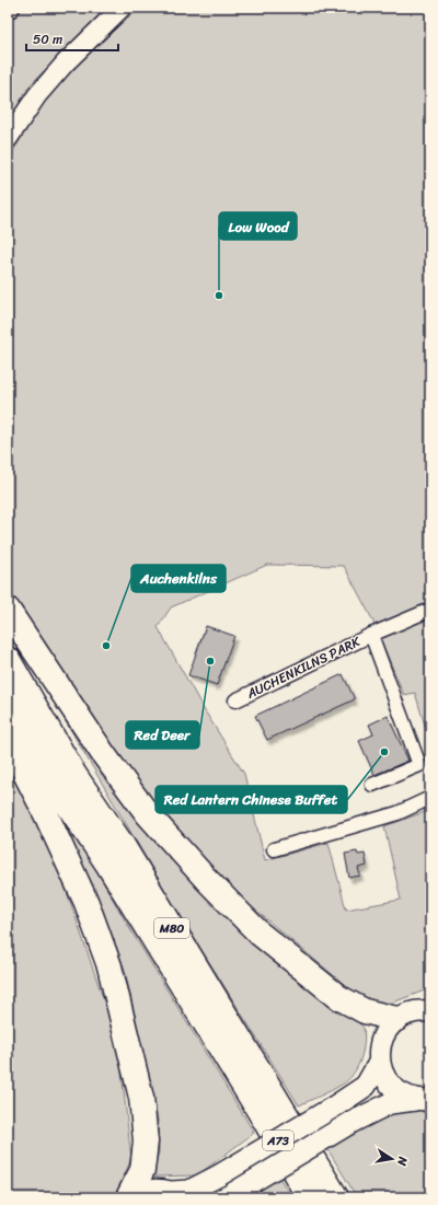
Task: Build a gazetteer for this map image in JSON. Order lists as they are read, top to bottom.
{
  "streets": {
    "highway": ["M80"],
    "main road": ["A73"],
    "street": ["AUCHENKILNS PARK"]
  },
  "places": [
    "Low Wood",
    "Auchenkilns",
    "Red Deer",
    "Red Lantern Chinese Buffet"
  ],
  "scale_bar": "50 m",
  "north": "right"
}
